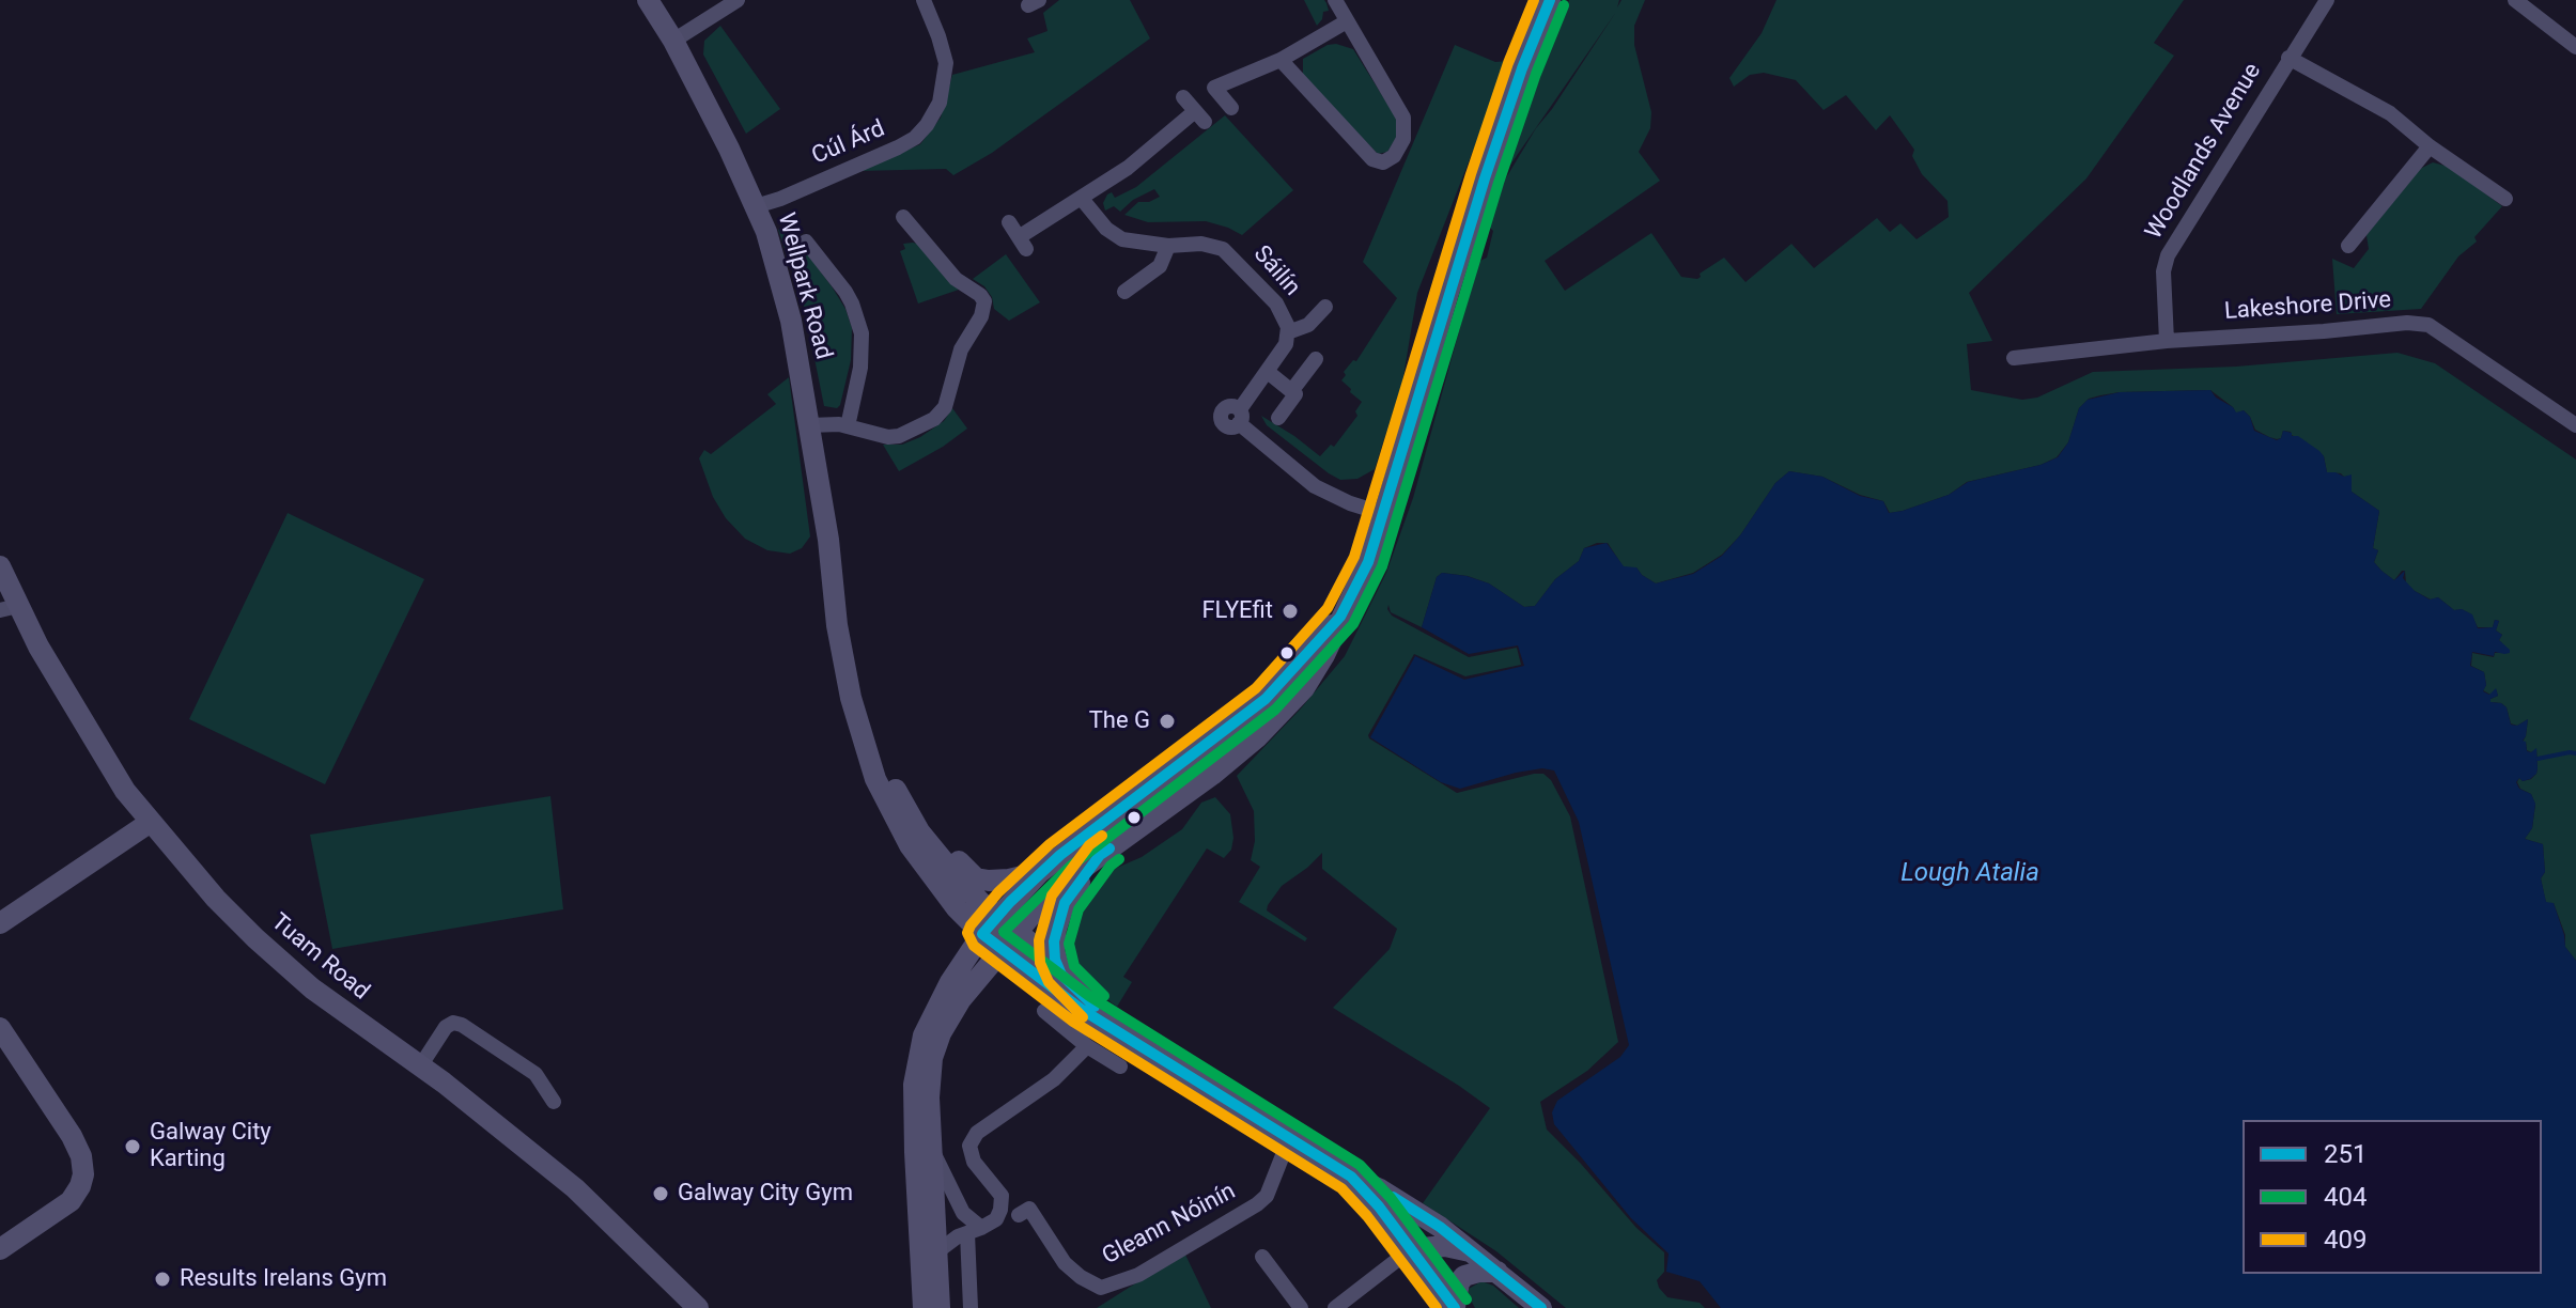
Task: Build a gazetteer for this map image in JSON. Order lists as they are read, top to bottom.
{
  "streets": {
    "main road": ["Wellpark Road", "Tuam Road"],
    "street": [
      "Cúl Árd",
      "Woodlands Avenue",
      "Sáilín",
      "Lakeshore Drive",
      "Gleann Nóinín"
    ]
  },
  "crossings": [
    ["Cúl Árd", "Wellpark Road"],
    ["Woodlands Avenue", "Lakeshore Drive"]
  ],
  "water": ["Lough Atalia"],
  "places": [
    "FLYEfit",
    "The G",
    "Galway City Karting",
    "Galway City Gym",
    "Results Irelans Gym"
  ],
  "lines": ["transit line 251", "transit line 409", "transit line 404"],
  "legend": ["251", "404", "409"]
}
